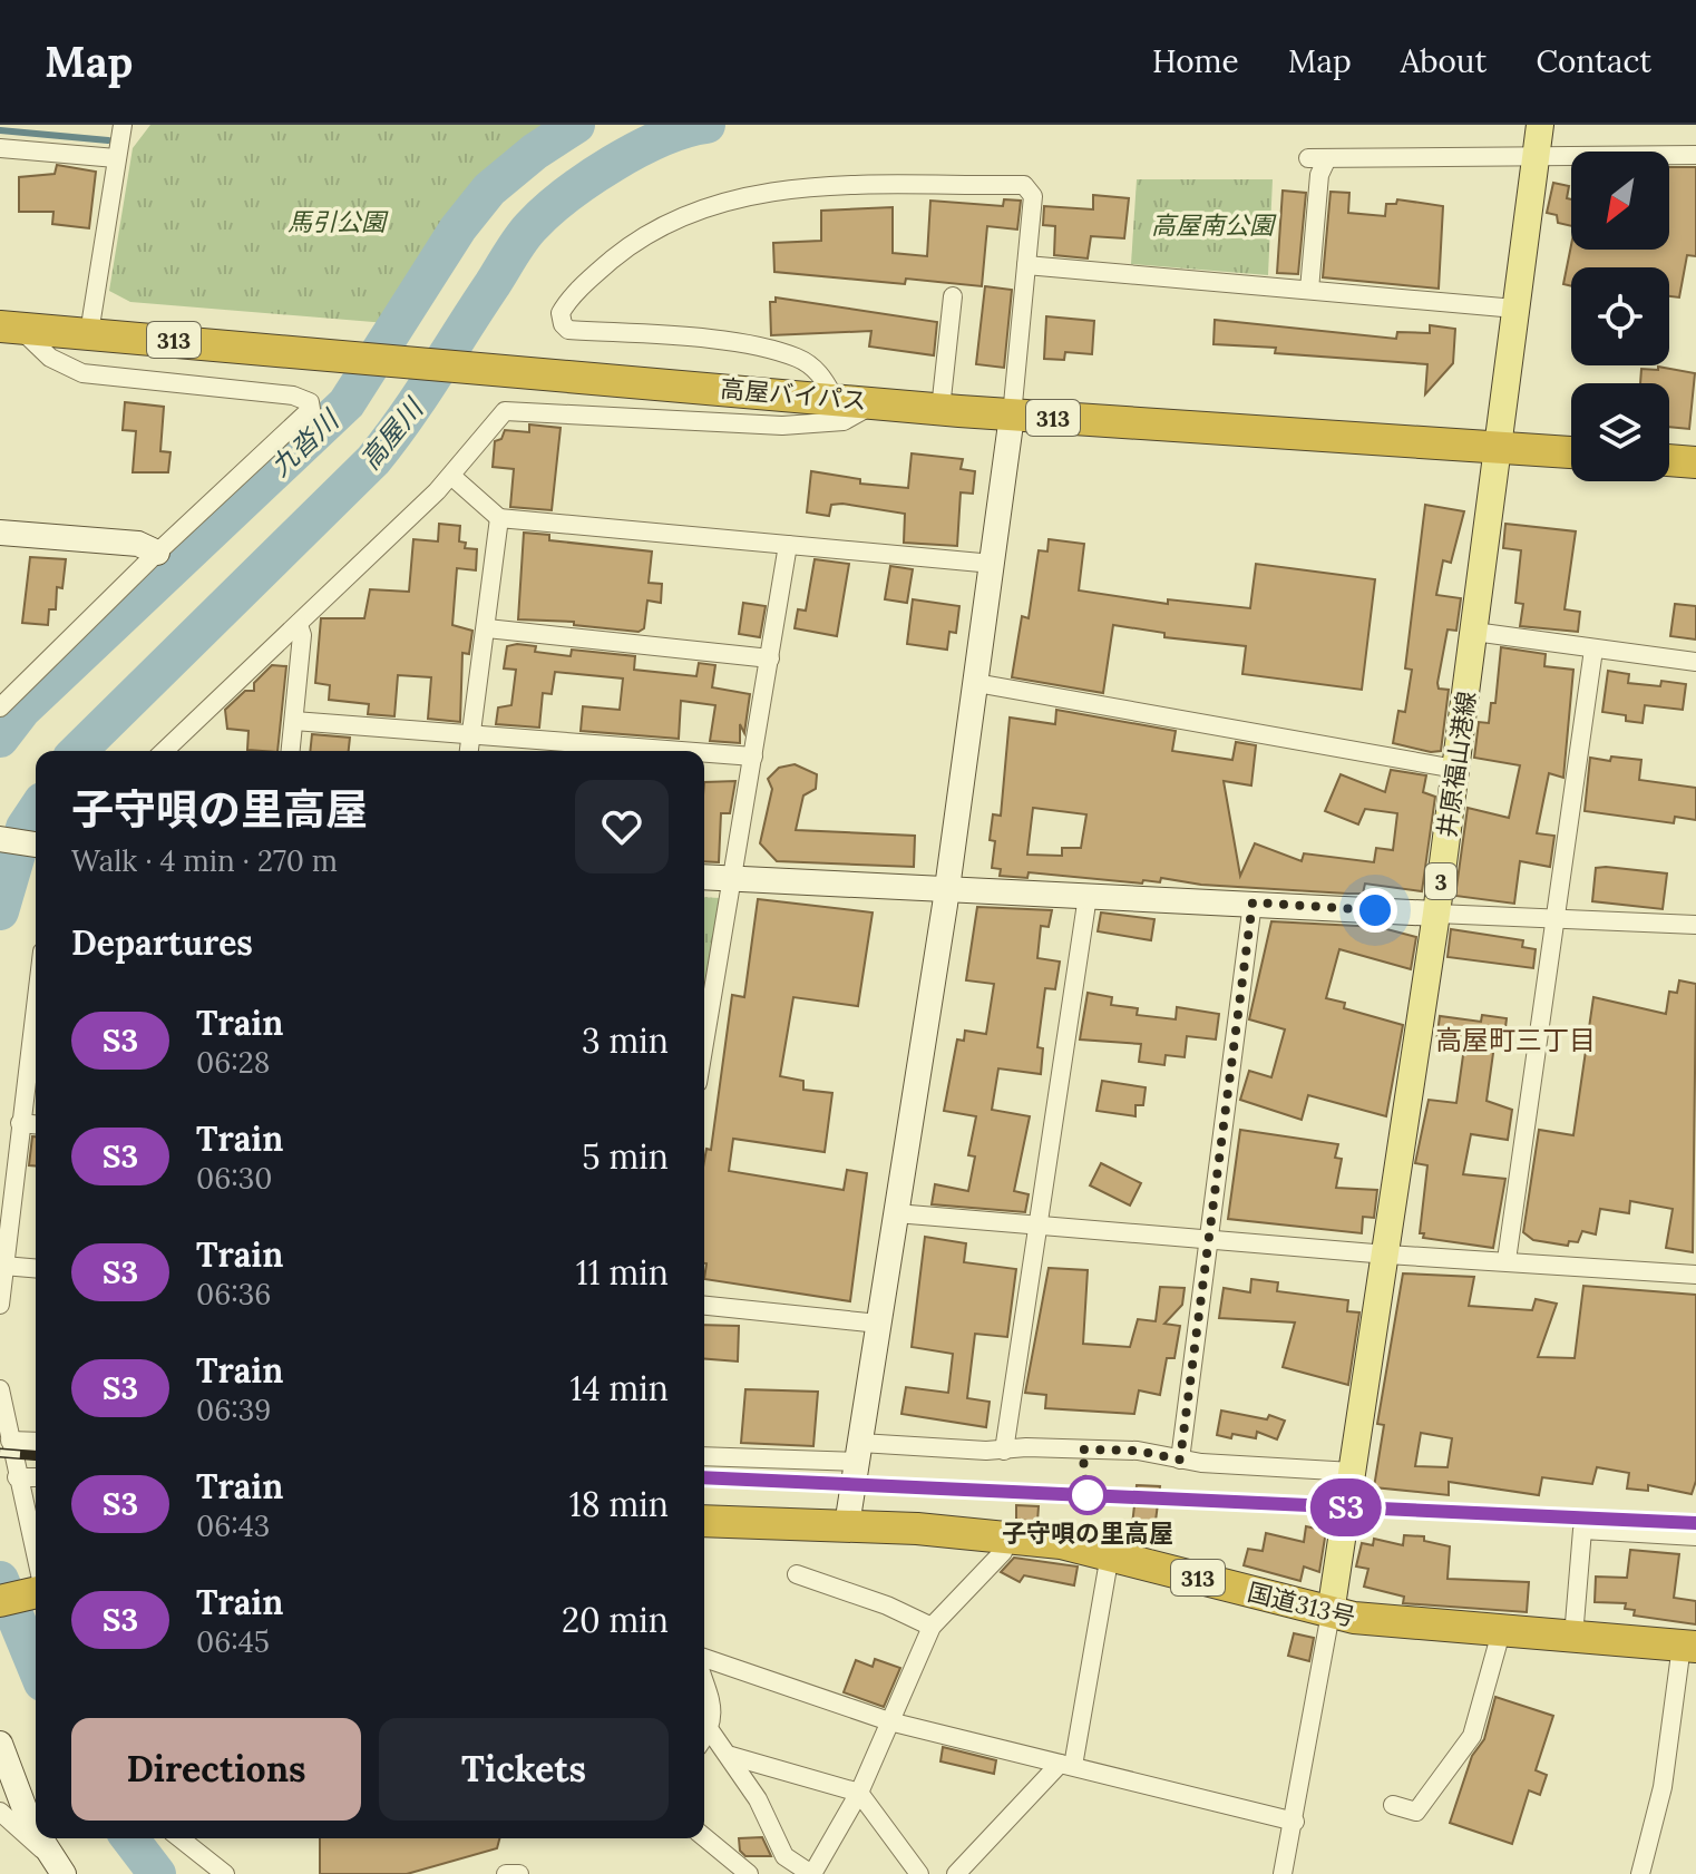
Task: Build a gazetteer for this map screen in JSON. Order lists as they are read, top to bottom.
{
  "streets": {
    "highway": ["313", "高屋バイパス", "国道313号"],
    "main road": ["井原福山港線", "3"]
  },
  "crossings": [
    ["高屋バイパス", "井原福山港線"],
    ["井原福山港線", "国道313号"]
  ],
  "districts": ["高屋町三丁目"],
  "water": ["高屋川", "九沓川"],
  "parks": ["馬引公園", "高屋南公園"],
  "places": ["子守唄の里高屋"],
  "north": "bottom left",
  "page": {
    "header": "Map",
    "nav": [
      "Home",
      "Map",
      "About",
      "Contact"
    ],
    "on_map": "S3",
    "heading": [
      ["子守唄の里高屋", "Walk · 4 min · 270 m"],
      "Departures"
    ],
    "list": [
      {
        "mark": "S3",
        "name": "Train",
        "note": "06:28",
        "value": "3 min"
      },
      {
        "mark": "S3",
        "name": "Train",
        "note": "06:30",
        "value": "5 min"
      },
      {
        "mark": "S3",
        "name": "Train",
        "note": "06:36",
        "value": "11 min"
      },
      {
        "mark": "S3",
        "name": "Train",
        "note": "06:39",
        "value": "14 min"
      },
      {
        "mark": "S3",
        "name": "Train",
        "note": "06:43",
        "value": "18 min"
      },
      {
        "mark": "S3",
        "name": "Train",
        "note": "06:45",
        "value": "20 min"
      }
    ],
    "buttons": ["Directions", "Tickets"]
  }
}
